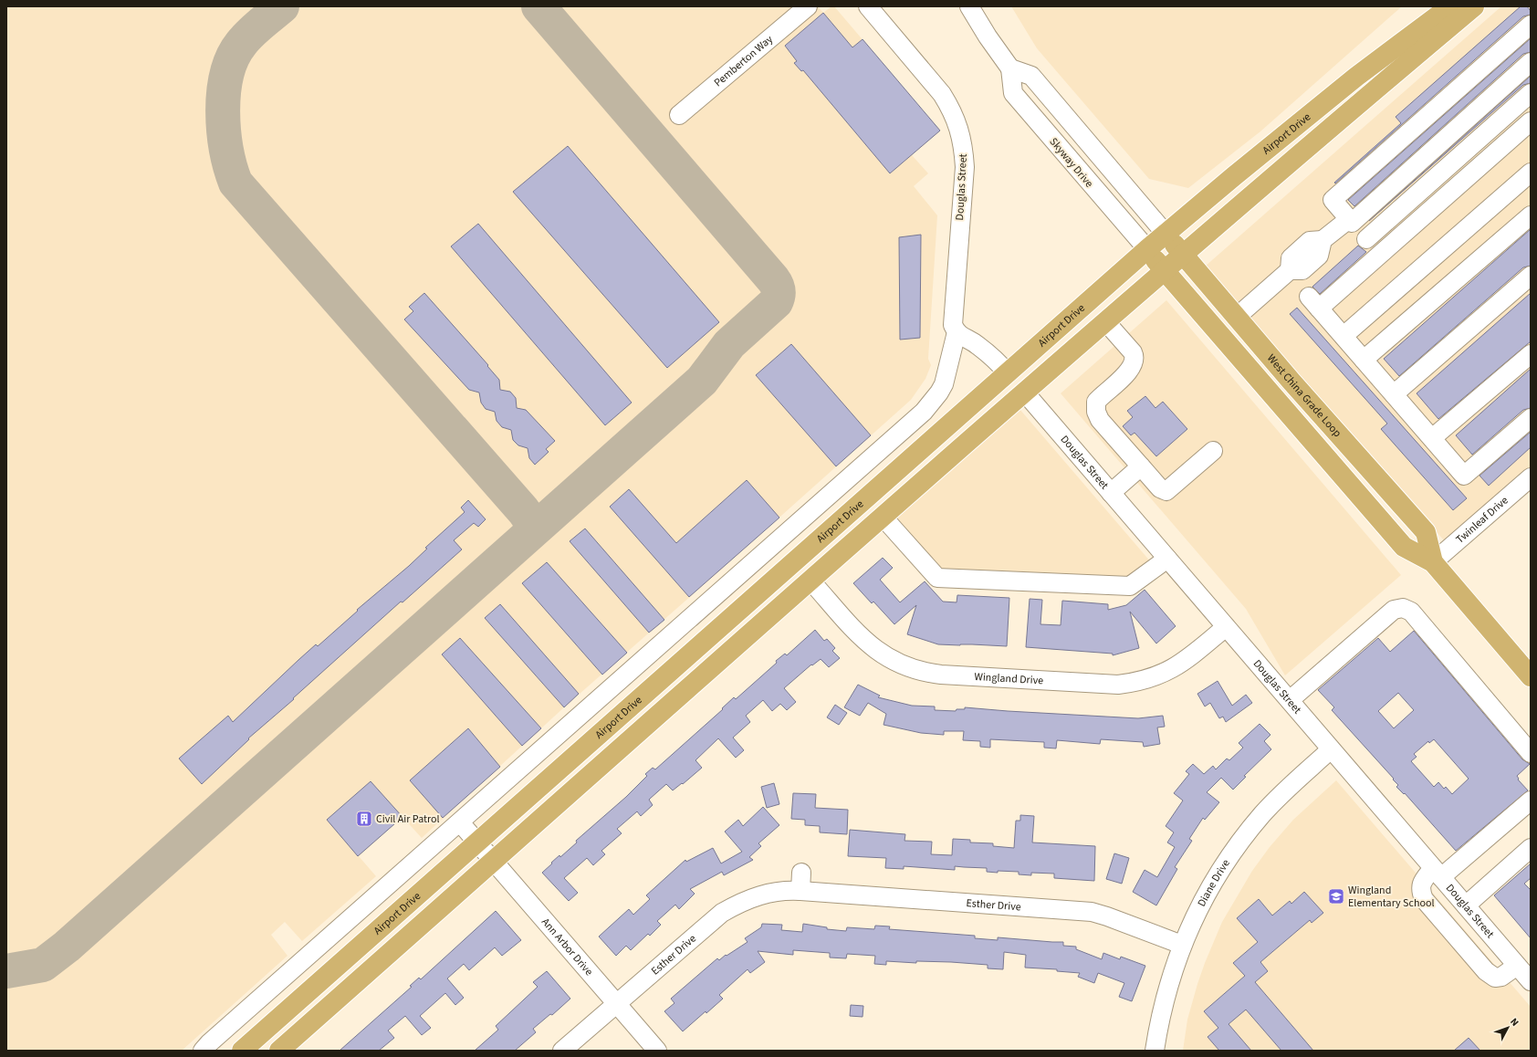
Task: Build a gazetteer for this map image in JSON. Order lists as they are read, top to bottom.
{
  "streets": {
    "main road": ["Airport Drive", "West China Grade Loop"],
    "street": [
      "Pemberton Way",
      "Skyway Drive",
      "Douglas Street",
      "Twinleaf Drive",
      "Wingland Drive",
      "Diane Drive",
      "Esther Drive",
      "Ann Arbor Drive"
    ]
  },
  "crossings": [
    ["Airport Drive", "Skyway Drive"],
    ["Airport Drive", "Douglas Street"],
    ["Airport Drive", "West China Grade Loop"],
    ["Airport Drive", "Wingland Drive"],
    ["Airport Drive", "Ann Arbor Drive"],
    ["Skyway Drive", "West China Grade Loop"],
    ["Douglas Street", "Wingland Drive"],
    ["Douglas Street", "Diane Drive"],
    ["West China Grade Loop", "Twinleaf Drive"],
    ["Diane Drive", "Esther Drive"],
    ["Esther Drive", "Ann Arbor Drive"]
  ],
  "places": {
    "building": ["Civil Air Patrol"],
    "school or university": ["Wingland Elementary School"]
  },
  "north": "top right"
}
